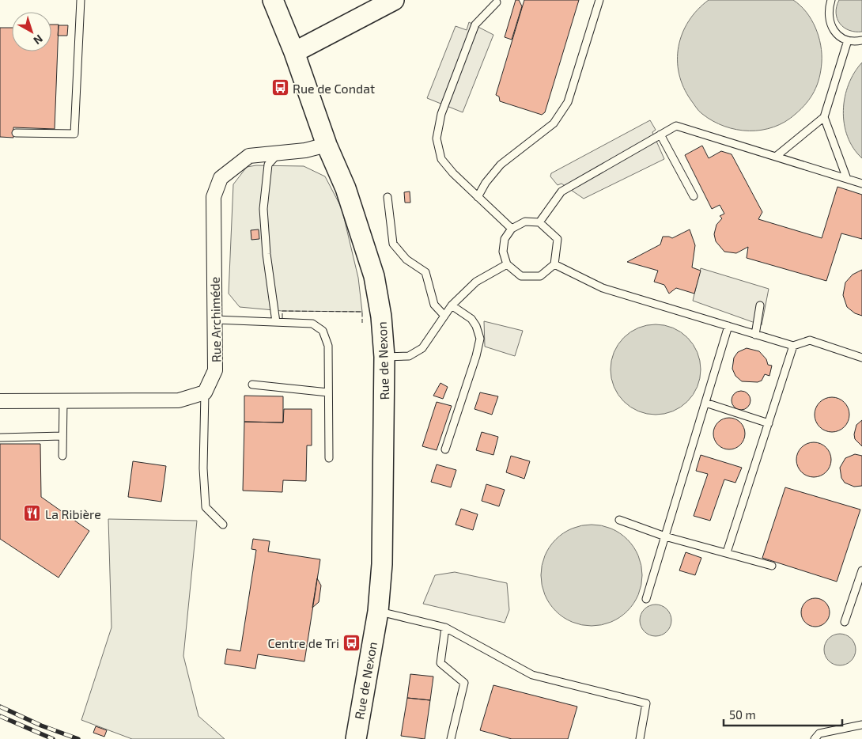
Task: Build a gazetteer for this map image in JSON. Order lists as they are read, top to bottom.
{
  "streets": {
    "street": ["Rue Archiméde", "Rue de Nexon"]
  },
  "crossings": [
    ["Rue Archiméde", "Rue de Nexon"]
  ],
  "places": {
    "bus stop": ["Rue de Condat", "Centre de Tri"],
    "restaurant": ["La Ribière"]
  },
  "scale_bar": "50 m",
  "north": "bottom right"
}
